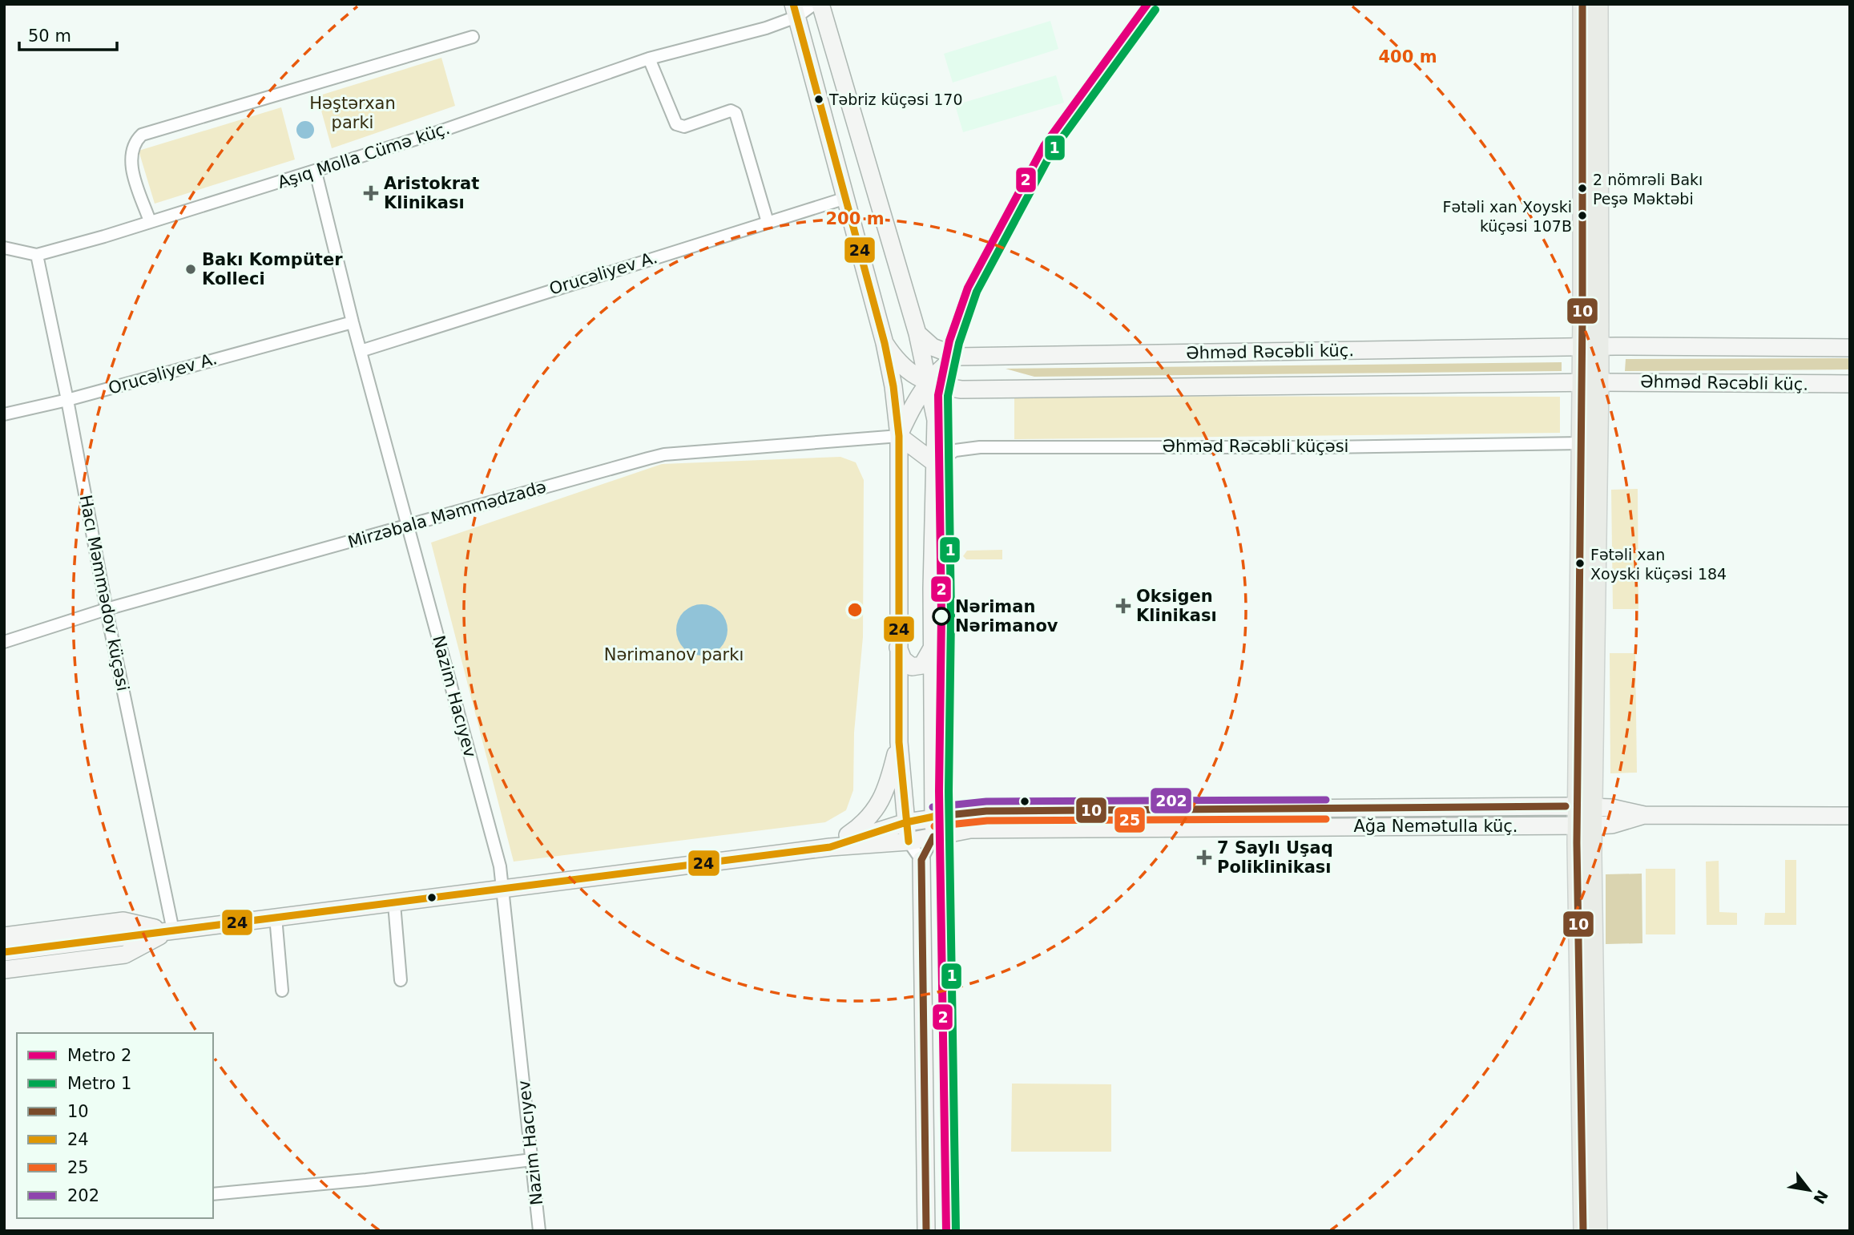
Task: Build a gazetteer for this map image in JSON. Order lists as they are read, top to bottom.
{
  "streets": {
    "main road": ["Əhməd Rəcəbli küç.", "Ağa Nemətulla küç."],
    "street": [
      "Aşıq Molla Cümə küç.",
      "Orucəliyev A.",
      "Əhməd Rəcəbli küçəsi",
      "Mirzəbala Məmmədzadə",
      "Hacı Məmmədov küçəsi",
      "Nazim Hacıyev"
    ]
  },
  "crossings": [
    ["Aşıq Molla Cümə küç.", "Hacı Məmmədov küçəsi"],
    ["Aşıq Molla Cümə küç.", "Nazim Hacıyev"],
    ["Orucəliyev A.", "Hacı Məmmədov küçəsi"],
    ["Orucəliyev A.", "Nazim Hacıyev"],
    ["Mirzəbala Məmmədzadə", "Hacı Məmmədov küçəsi"],
    ["Mirzəbala Məmmədzadə", "Nazim Hacıyev"]
  ],
  "parks": ["Həştərxan parki", "Nərimanov parkı"],
  "places": {
    "other": [
      "Təbriz küçəsi 170",
      "2 nömrəli Bakı Peşə Məktəbi",
      "Fətəli xan Xoyski küçəsi 107B",
      "Bakı Kompüter Kolleci",
      "Fətəli xan Xoyski küçəsi 184",
      "Nəriman Nərimanov"
    ],
    "health": ["Aristokrat Klinikası", "Oksigen Klinikası", "7 Saylı Uşaq Poliklinikası"]
  },
  "lines": [
    "metro line 2",
    "transit line 10",
    "transit line 24",
    "metro line 1",
    "transit line 202",
    "transit line 25"
  ],
  "legend": [
    "Metro 2",
    "Metro 1",
    "10",
    "24",
    "25",
    "202"
  ],
  "scale_bar": "50 m",
  "north": "bottom right",
  "rings": ["400 m", "200 m"]
}
